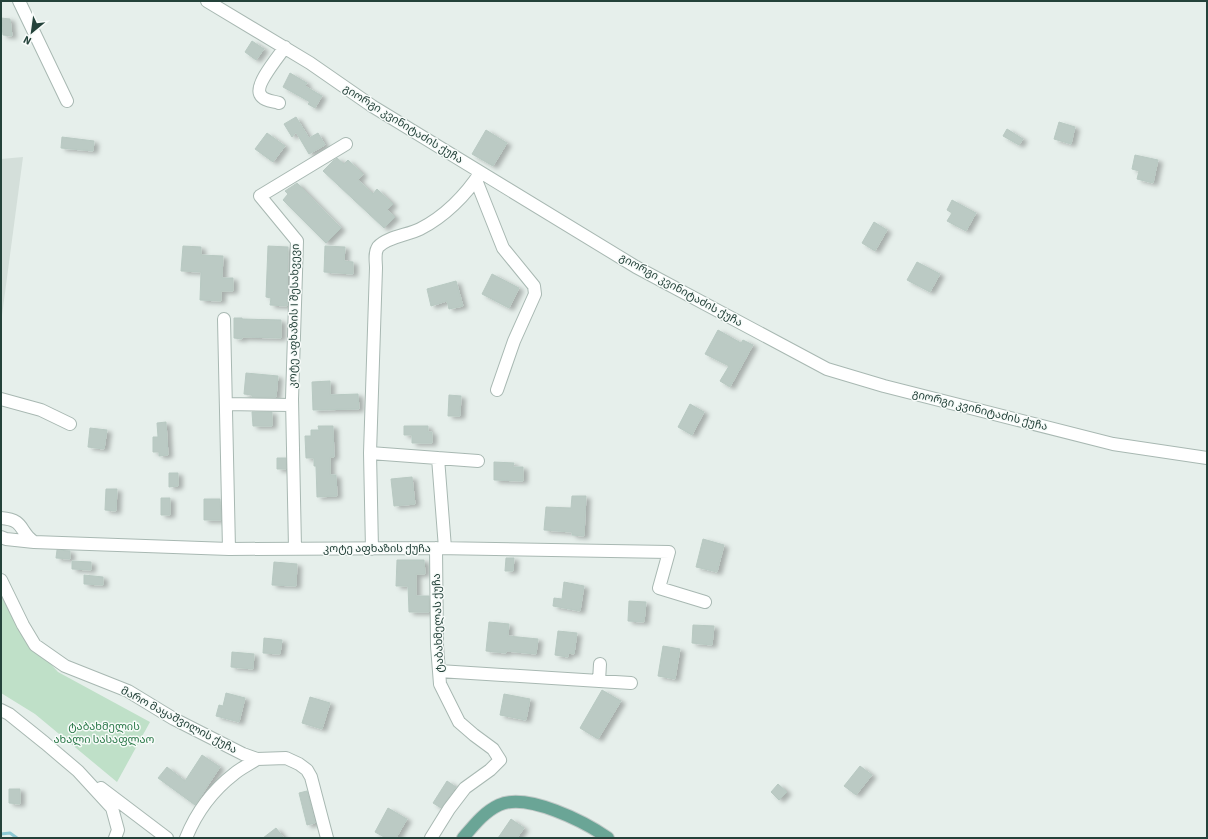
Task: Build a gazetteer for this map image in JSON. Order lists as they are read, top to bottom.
{
  "streets": {
    "street": [
      "გიორგი კვინიტაძის ქუჩა",
      "კოტე აფხაზის I შესახვევი",
      "კოტე აფხაზის ქუჩა",
      "ტაბახმელას ქუჩა",
      "მარო მაყაშვილის ქუჩა"
    ]
  },
  "crossings": [
    ["კოტე აფხაზის I შესახვევი", "კოტე აფხაზის ქუჩა"],
    ["კოტე აფხაზის ქუჩა", "ტაბახმელას ქუჩა"]
  ],
  "parks": ["ტაბახმელის ახალი სასაფლაო"],
  "north": "bottom left"
}
